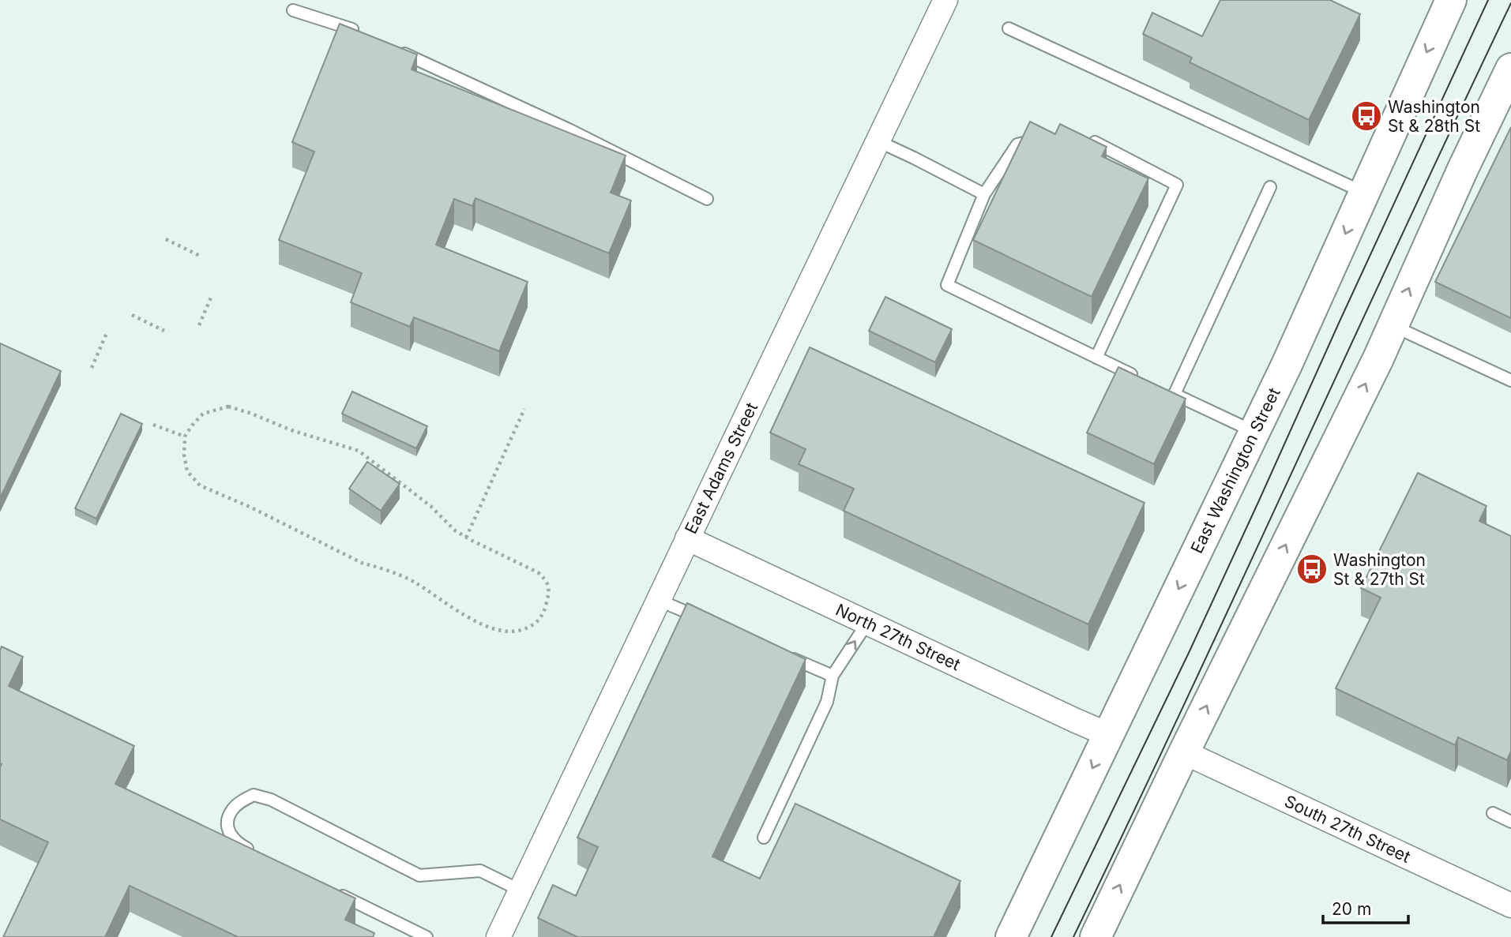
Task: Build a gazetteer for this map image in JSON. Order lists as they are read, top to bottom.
{
  "streets": {
    "main road": ["East Washington Street"],
    "street": ["East Adams Street", "North 27th Street", "South 27th Street"]
  },
  "crossings": [
    ["East Adams Street", "North 27th Street"],
    ["East Washington Street", "North 27th Street"]
  ],
  "places": {
    "bus stop": ["Washington St & 28th St", "Washington St & 27th St"]
  },
  "scale_bar": "20 m"
}
